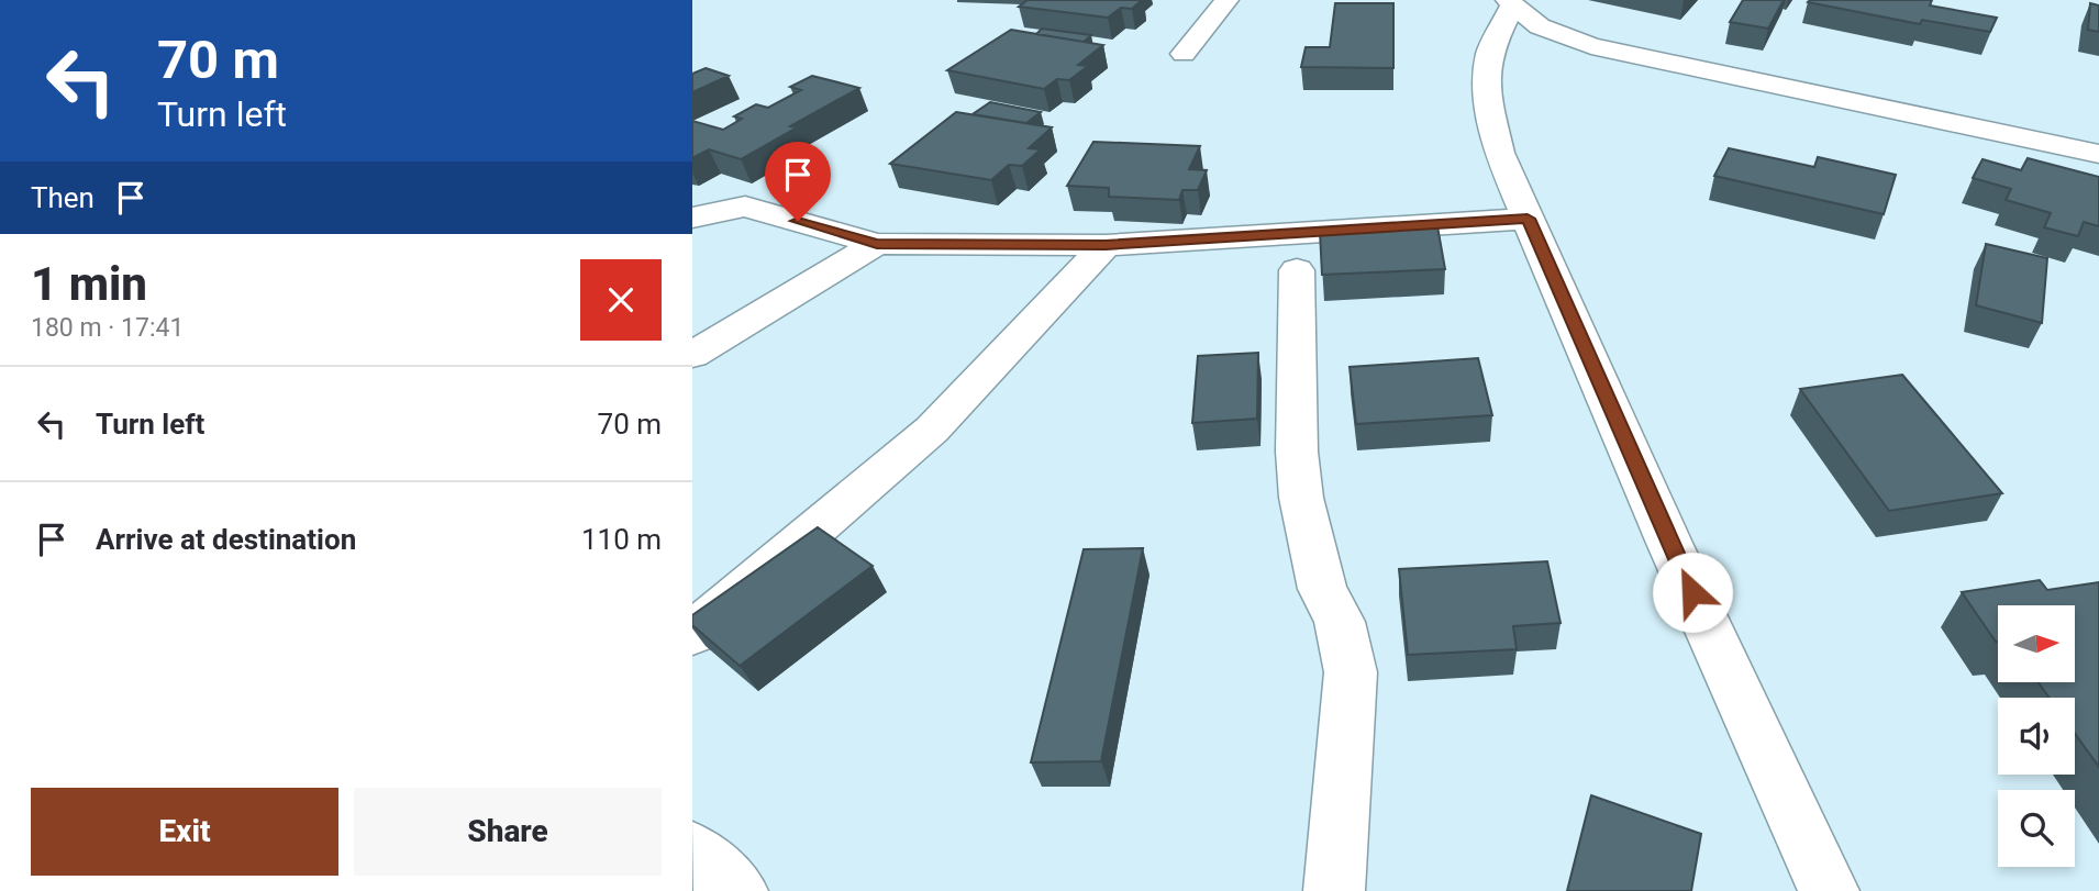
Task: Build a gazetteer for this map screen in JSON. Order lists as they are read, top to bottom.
{
  "north": "right",
  "page": {
    "turn": ["70 m", "Turn left"],
    "then": "Then",
    "heading": ["1 min", "180 m · 17:41"],
    "list": [
      {
        "name": "Turn left",
        "value": "70 m"
      },
      {
        "name": "Arrive at destination",
        "value": "110 m"
      }
    ],
    "buttons": ["Exit", "Share"]
  }
}
